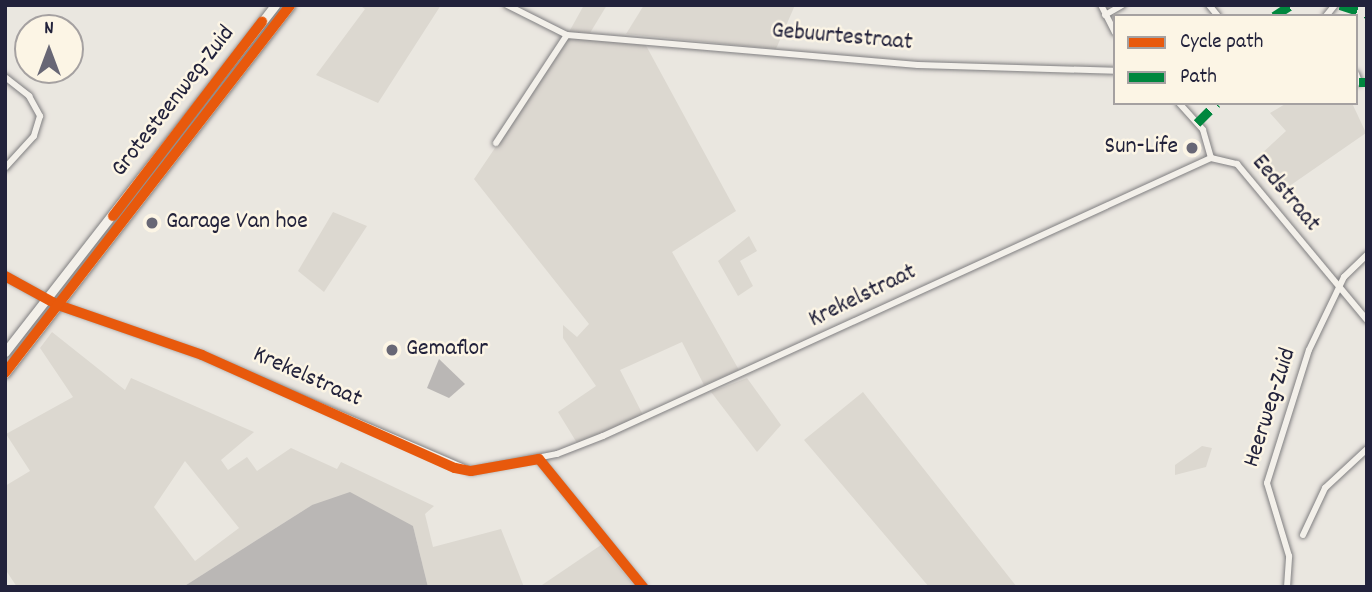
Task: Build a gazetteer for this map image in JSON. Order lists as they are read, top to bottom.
{
  "streets": {
    "highway": ["Grotesteenweg-Zuid"],
    "street": [
      "Gebuurtestraat",
      "Eedstraat",
      "Krekelstraat",
      "Heerweg-Zuid"
    ]
  },
  "crossings": [
    ["Grotesteenweg-Zuid", "Krekelstraat"],
    ["Eedstraat", "Krekelstraat"],
    ["Eedstraat", "Heerweg-Zuid"]
  ],
  "places": ["Sun-Life", "Garage Van hoe", "Gemaflor"],
  "legend": ["Cycle path", "Path"],
  "north": "top"
}
